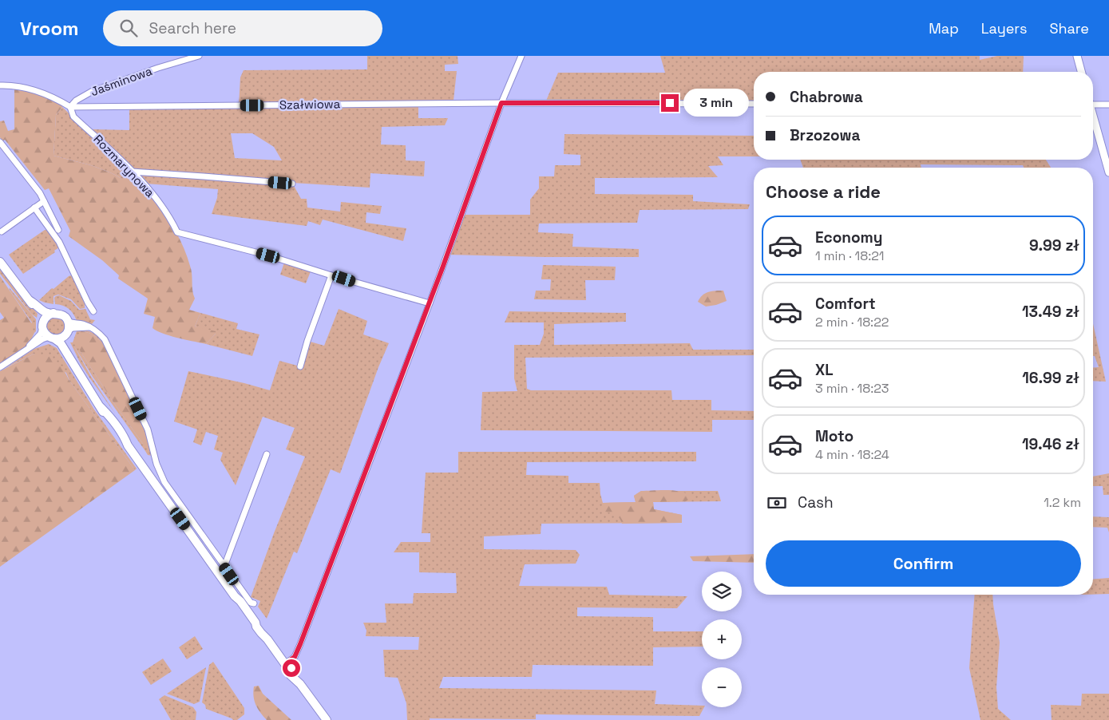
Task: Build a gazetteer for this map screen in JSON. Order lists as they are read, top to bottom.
{
  "streets": {
    "street": ["Jaśminowa", "Szałwiowa", "Rozmarynowa"]
  },
  "crossings": [
    ["Jaśminowa", "Szałwiowa"],
    ["Jaśminowa", "Rozmarynowa"],
    ["Szałwiowa", "Rozmarynowa"]
  ],
  "page": {
    "header": "Vroom",
    "search": "Search here",
    "nav": ["Map", "Layers", "Share"],
    "banner": ["Chabrowa", "Brzozowa"],
    "bubble": "3 min",
    "heading": "Choose a ride",
    "list": [
      {
        "name": "Economy",
        "note": "1 min · 18:21",
        "value": "9.99 zł"
      },
      {
        "name": "Comfort",
        "note": "2 min · 18:22",
        "value": "13.49 zł"
      },
      {
        "name": "XL",
        "note": "3 min · 18:23",
        "value": "16.99 zł"
      },
      {
        "name": "Moto",
        "note": "4 min · 18:24",
        "value": "19.46 zł"
      }
    ],
    "pay": ["Cash", "1.2 km"],
    "buttons": "Confirm",
    "map_buttons": ["+", "−"]
  }
}
